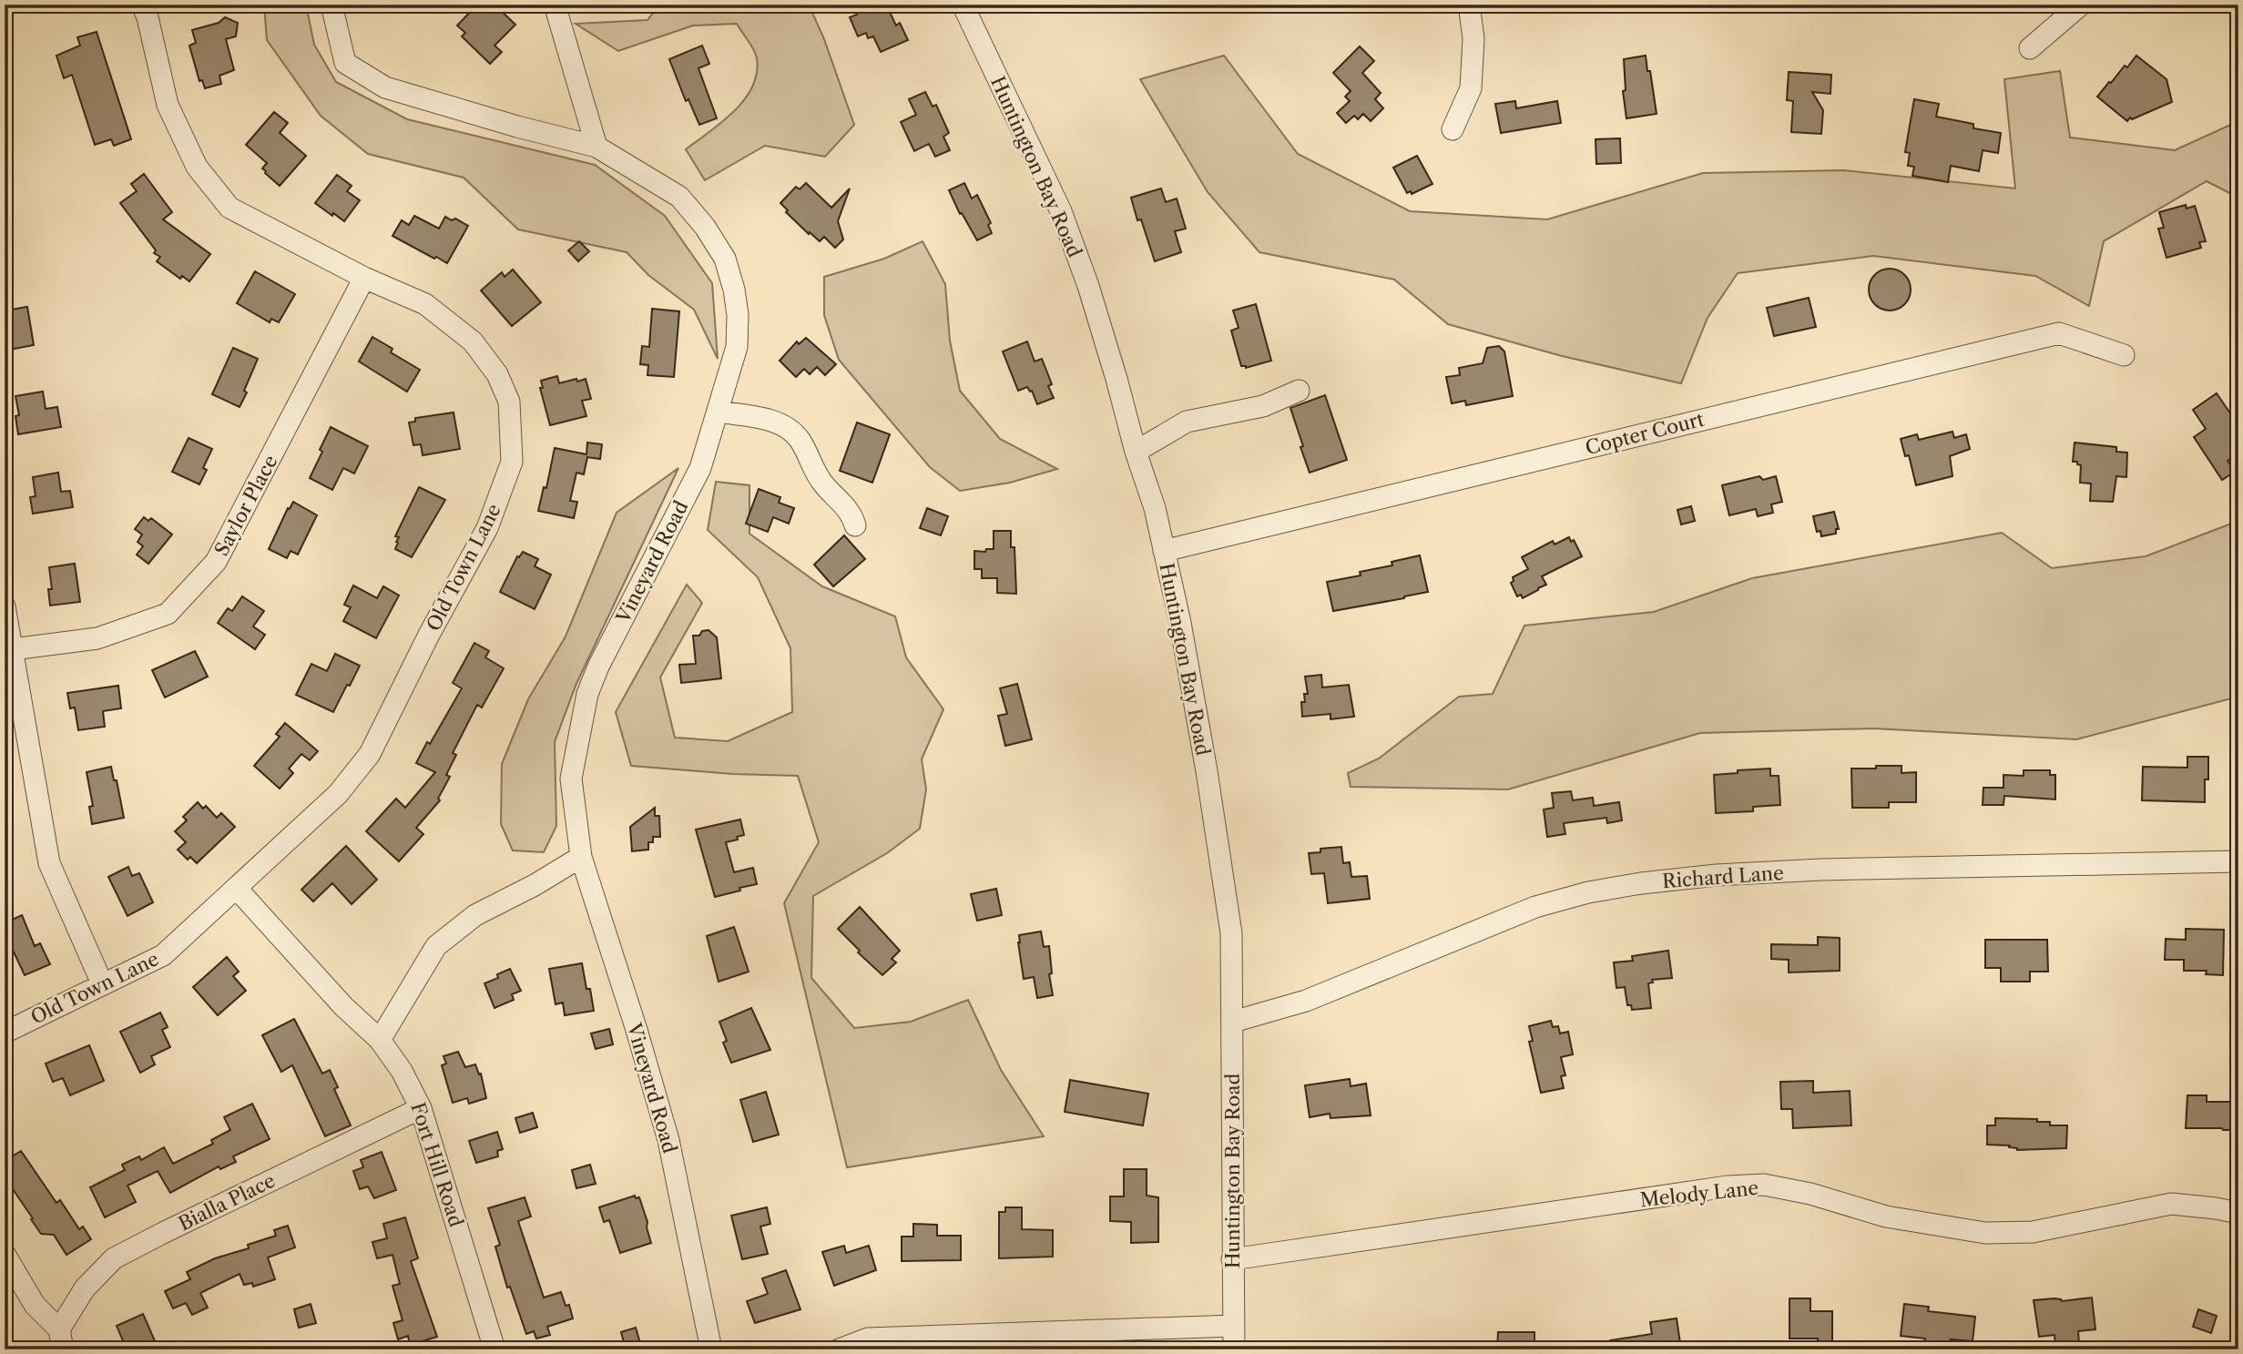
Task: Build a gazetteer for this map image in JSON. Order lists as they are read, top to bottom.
{
  "streets": {
    "street": [
      "Huntington Bay Road",
      "Copter Court",
      "Saylor Place",
      "Vineyard Road",
      "Old Town Lane",
      "Richard Lane",
      "Fort Hill Road",
      "Melody Lane",
      "Bialla Place"
    ]
  },
  "crossings": [
    ["Huntington Bay Road", "Copter Court"],
    ["Huntington Bay Road", "Richard Lane"],
    ["Huntington Bay Road", "Melody Lane"],
    ["Saylor Place", "Old Town Lane"],
    ["Old Town Lane", "Fort Hill Road"],
    ["Fort Hill Road", "Bialla Place"]
  ]
}
